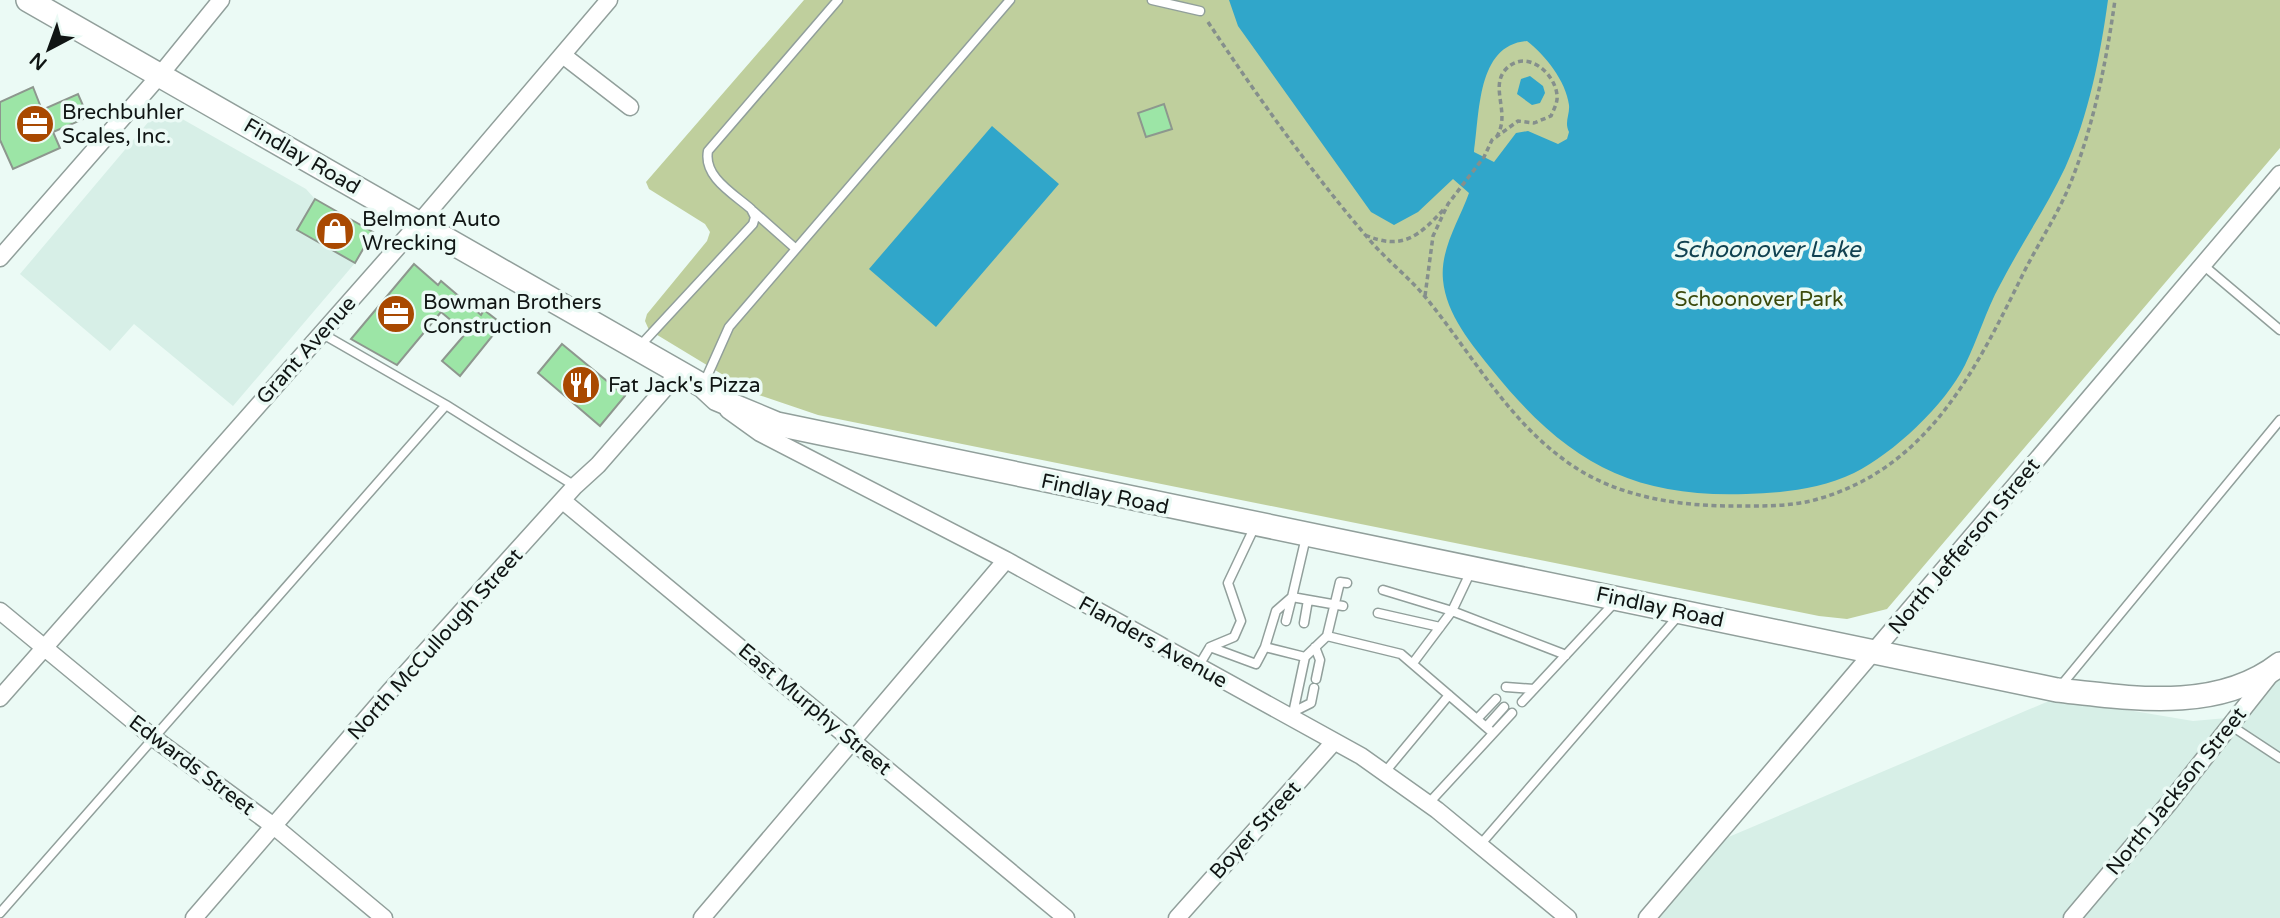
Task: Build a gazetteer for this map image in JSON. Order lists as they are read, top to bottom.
{
  "streets": {
    "main road": ["Findlay Road"],
    "street": [
      "Grant Avenue",
      "North Jefferson Street",
      "Flanders Avenue",
      "North McCullough Street",
      "East Murphy Street",
      "Edwards Street",
      "North Jackson Street",
      "Boyer Street"
    ]
  },
  "crossings": [
    ["Findlay Road", "Grant Avenue"],
    ["Findlay Road", "North Jefferson Street"],
    ["Findlay Road", "Flanders Avenue"],
    ["Findlay Road", "North McCullough Street"],
    ["Findlay Road", "North Jackson Street"],
    ["Grant Avenue", "Edwards Street"],
    ["Flanders Avenue", "Boyer Street"],
    ["North McCullough Street", "East Murphy Street"],
    ["North McCullough Street", "Edwards Street"]
  ],
  "water": ["Schoonover Lake"],
  "parks": ["Schoonover Park"],
  "places": {
    "office": ["Brechbuhler Scales, Inc.", "Bowman Brothers Construction"],
    "shop": ["Belmont Auto Wrecking"],
    "restaurant": ["Fat Jack's Pizza"]
  },
  "north": "bottom left"
}
